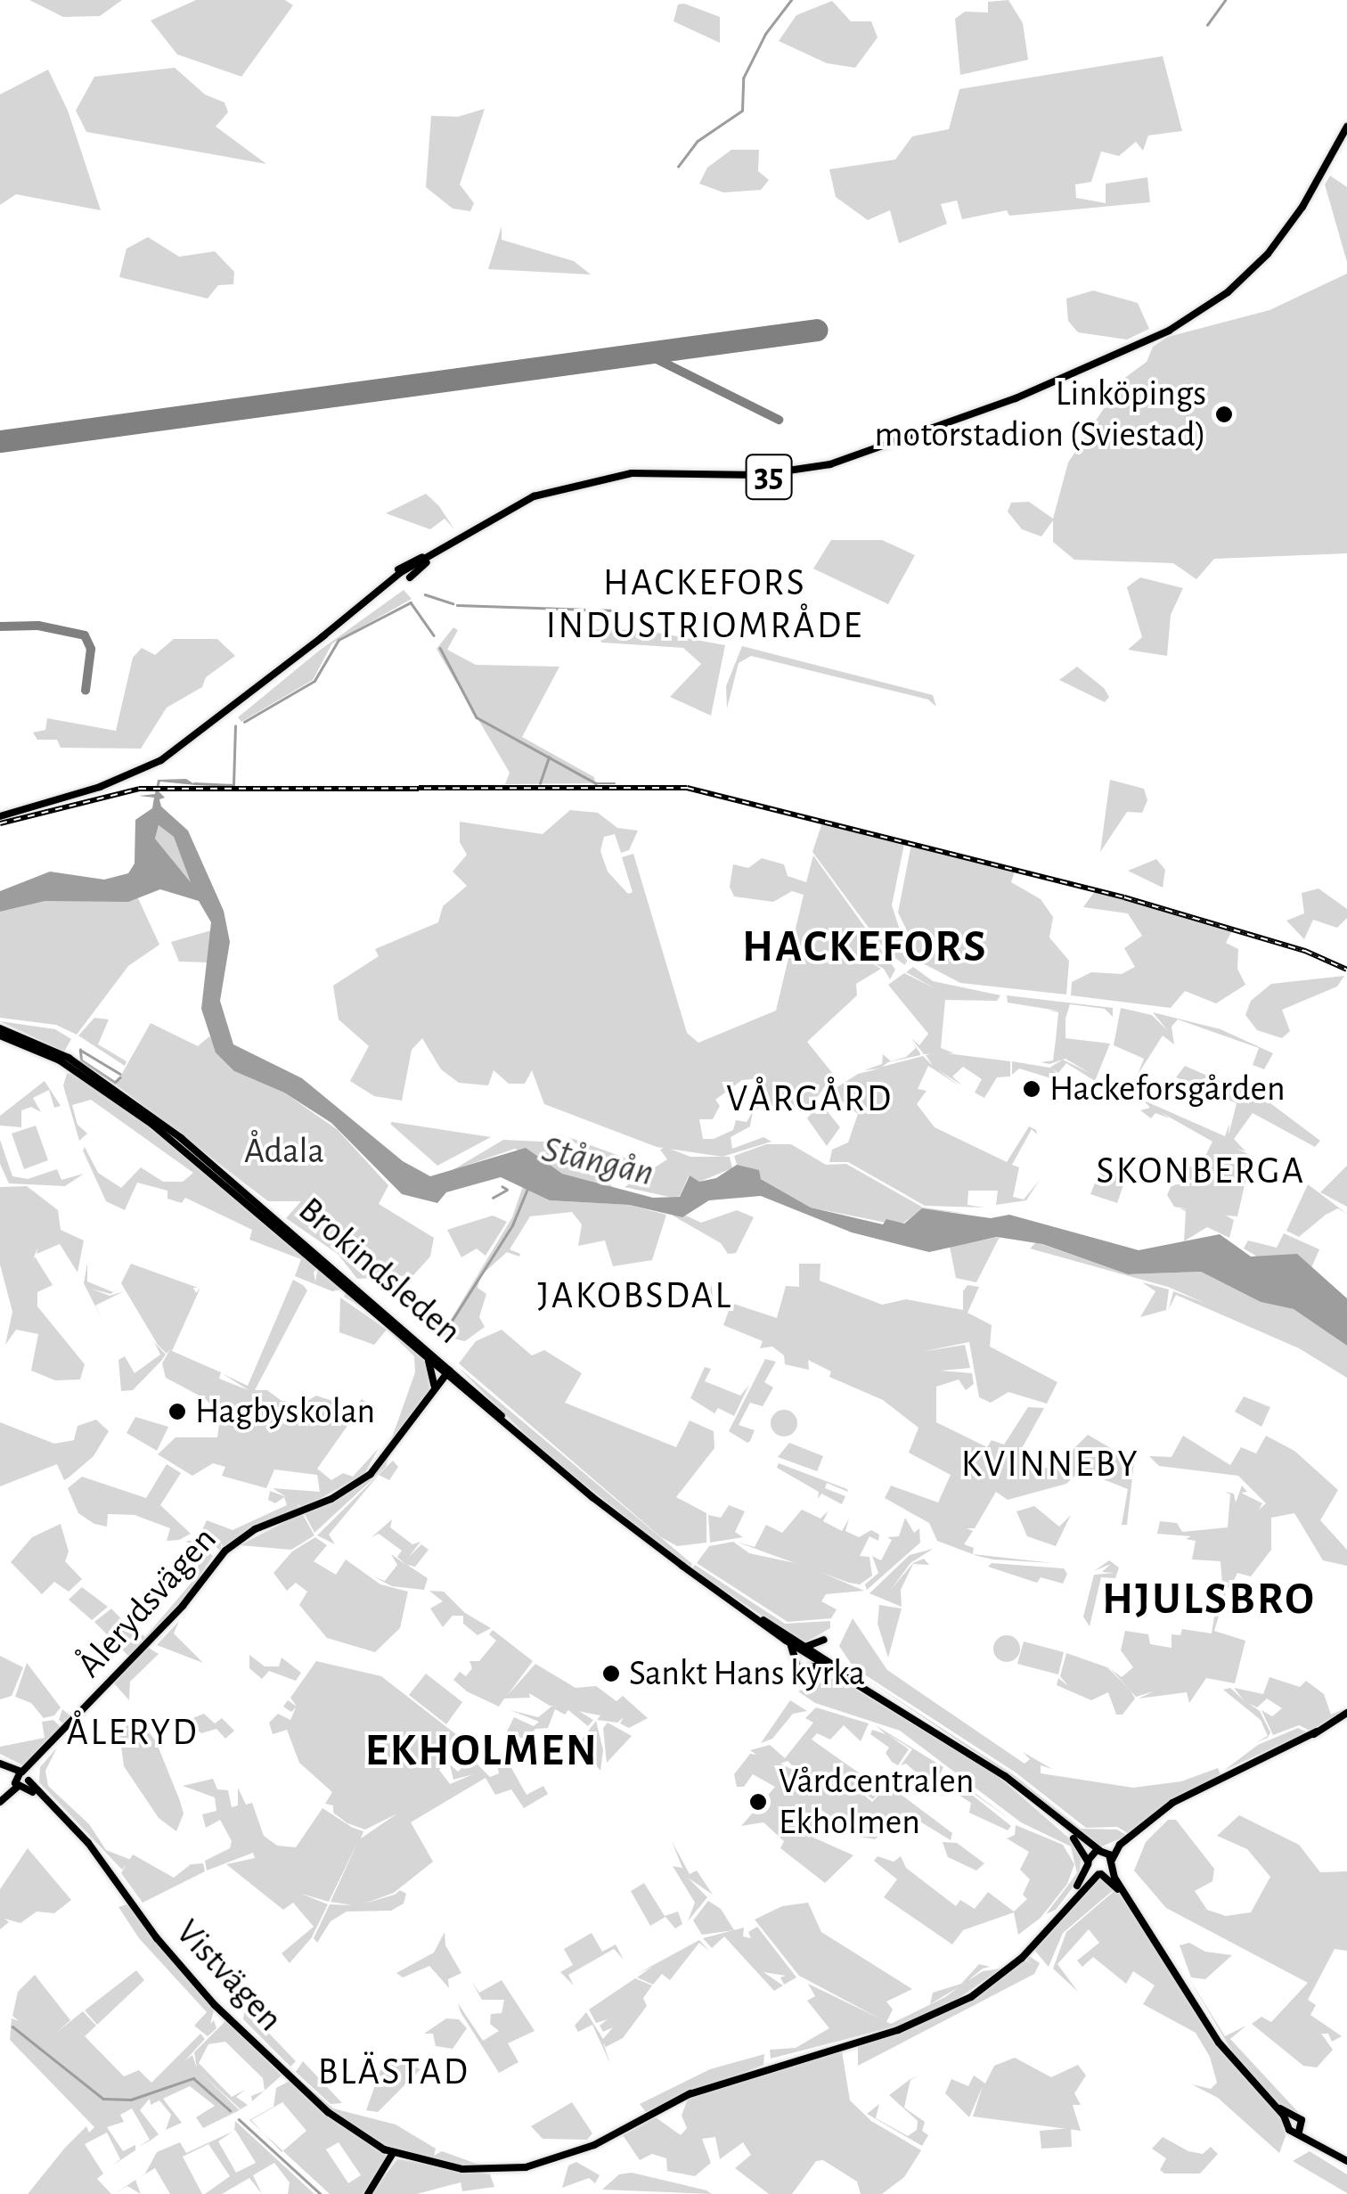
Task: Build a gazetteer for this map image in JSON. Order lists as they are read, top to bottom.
{
  "streets": {
    "main road": [
      "35",
      "Brokindsleden",
      "Ålerydsvägen",
      "Vistvägen"
    ]
  },
  "crossings": [
    ["Brokindsleden", "Ålerydsvägen"],
    ["Brokindsleden", "Vistvägen"],
    ["Ålerydsvägen", "Vistvägen"]
  ],
  "districts": [
    "HACKEFORS INDUSTRIOMRÅDE",
    "HACKEFORS",
    "VÅRGÅRD",
    "SKONBERGA",
    "JAKOBSDAL",
    "KVINNEBY",
    "HJULSBRO",
    "ÅLERYD",
    "EKHOLMEN",
    "BLÄSTAD"
  ],
  "water": ["Stångån"],
  "parks": ["Ådala"],
  "places": [
    "Linköpings motorstadion (Sviestad)",
    "Hackeforsgården",
    "Hagbyskolan",
    "Sankt Hans kyrka",
    "Vårdcentralen Ekholmen"
  ]
}
